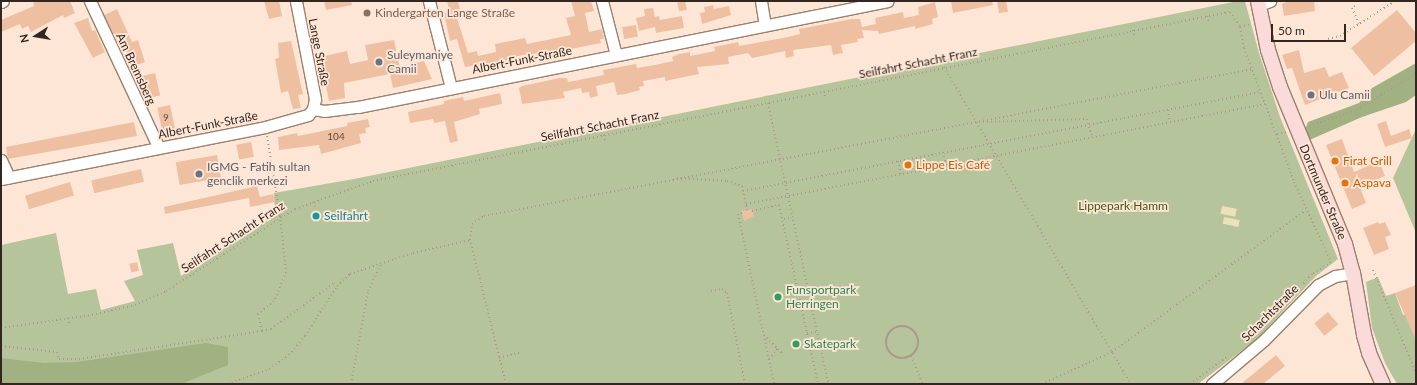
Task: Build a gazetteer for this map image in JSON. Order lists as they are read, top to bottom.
{
  "streets": {
    "main road": ["Dortmunder Straße"],
    "street": [
      "Lange Straße",
      "Albert-Funk-Straße",
      "Am Bremsberg",
      "Schachtstraße"
    ],
    "path": ["Seilfahrt Schacht Franz"]
  },
  "crossings": [
    ["Lange Straße", "Albert-Funk-Straße"],
    ["Albert-Funk-Straße", "Am Bremsberg"],
    ["Dortmunder Straße", "Schachtstraße"]
  ],
  "parks": ["Lippepark Hamm"],
  "places": [
    "Kindergarten Lange Straße",
    "Suleymaniye Camii",
    "Ulu Camii",
    "Firat Grill",
    "Lippe Eis Café",
    "IGMG - Fatih sultan genclik merkezi",
    "Aspava",
    "Seilfahrt",
    "Funsportpark Herringen",
    "Skatepark"
  ],
  "house_numbers": ["9", "104"],
  "scale_bar": "50 m",
  "north": "left"
}
